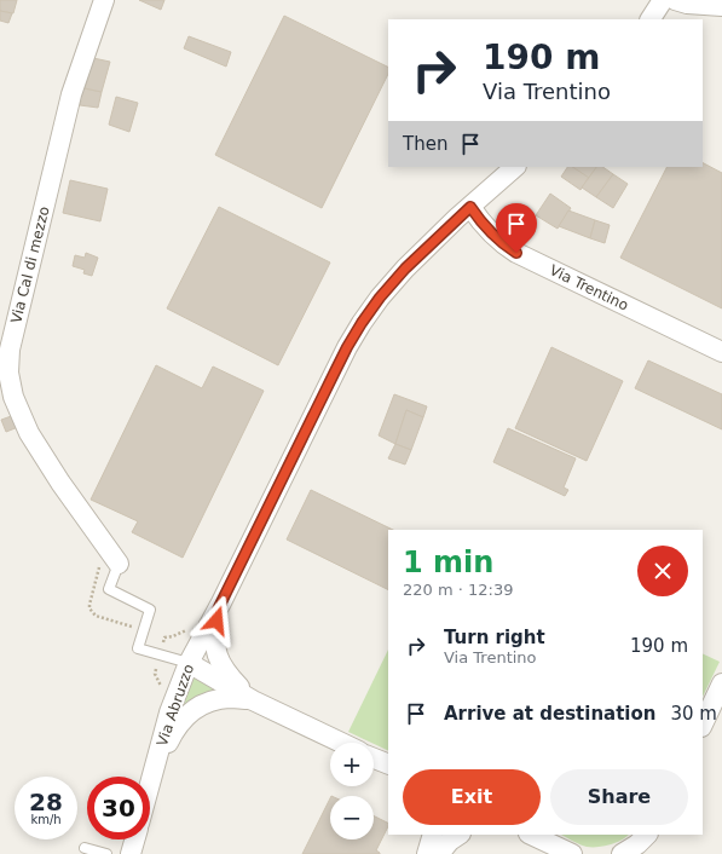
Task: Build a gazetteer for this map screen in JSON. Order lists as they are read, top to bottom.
{
  "streets": {
    "street": ["Via Cal di mezzo", "Via Trentino", "Via Abruzzo"]
  },
  "crossings": [
    ["Via Trentino", "Via Abruzzo"]
  ],
  "page": {
    "turn": ["190 m", "Via Trentino"],
    "then": "Then",
    "heading": ["1 min", "220 m · 12:39"],
    "list": [
      {
        "name": "Turn right",
        "note": "Via Trentino",
        "value": "190 m"
      },
      {
        "name": "Arrive at destination",
        "value": "30 m"
      }
    ],
    "map_buttons": ["+", "−"],
    "buttons": ["Exit", "Share"],
    "speed": "28 km/h",
    "limit": "30"
  }
}
